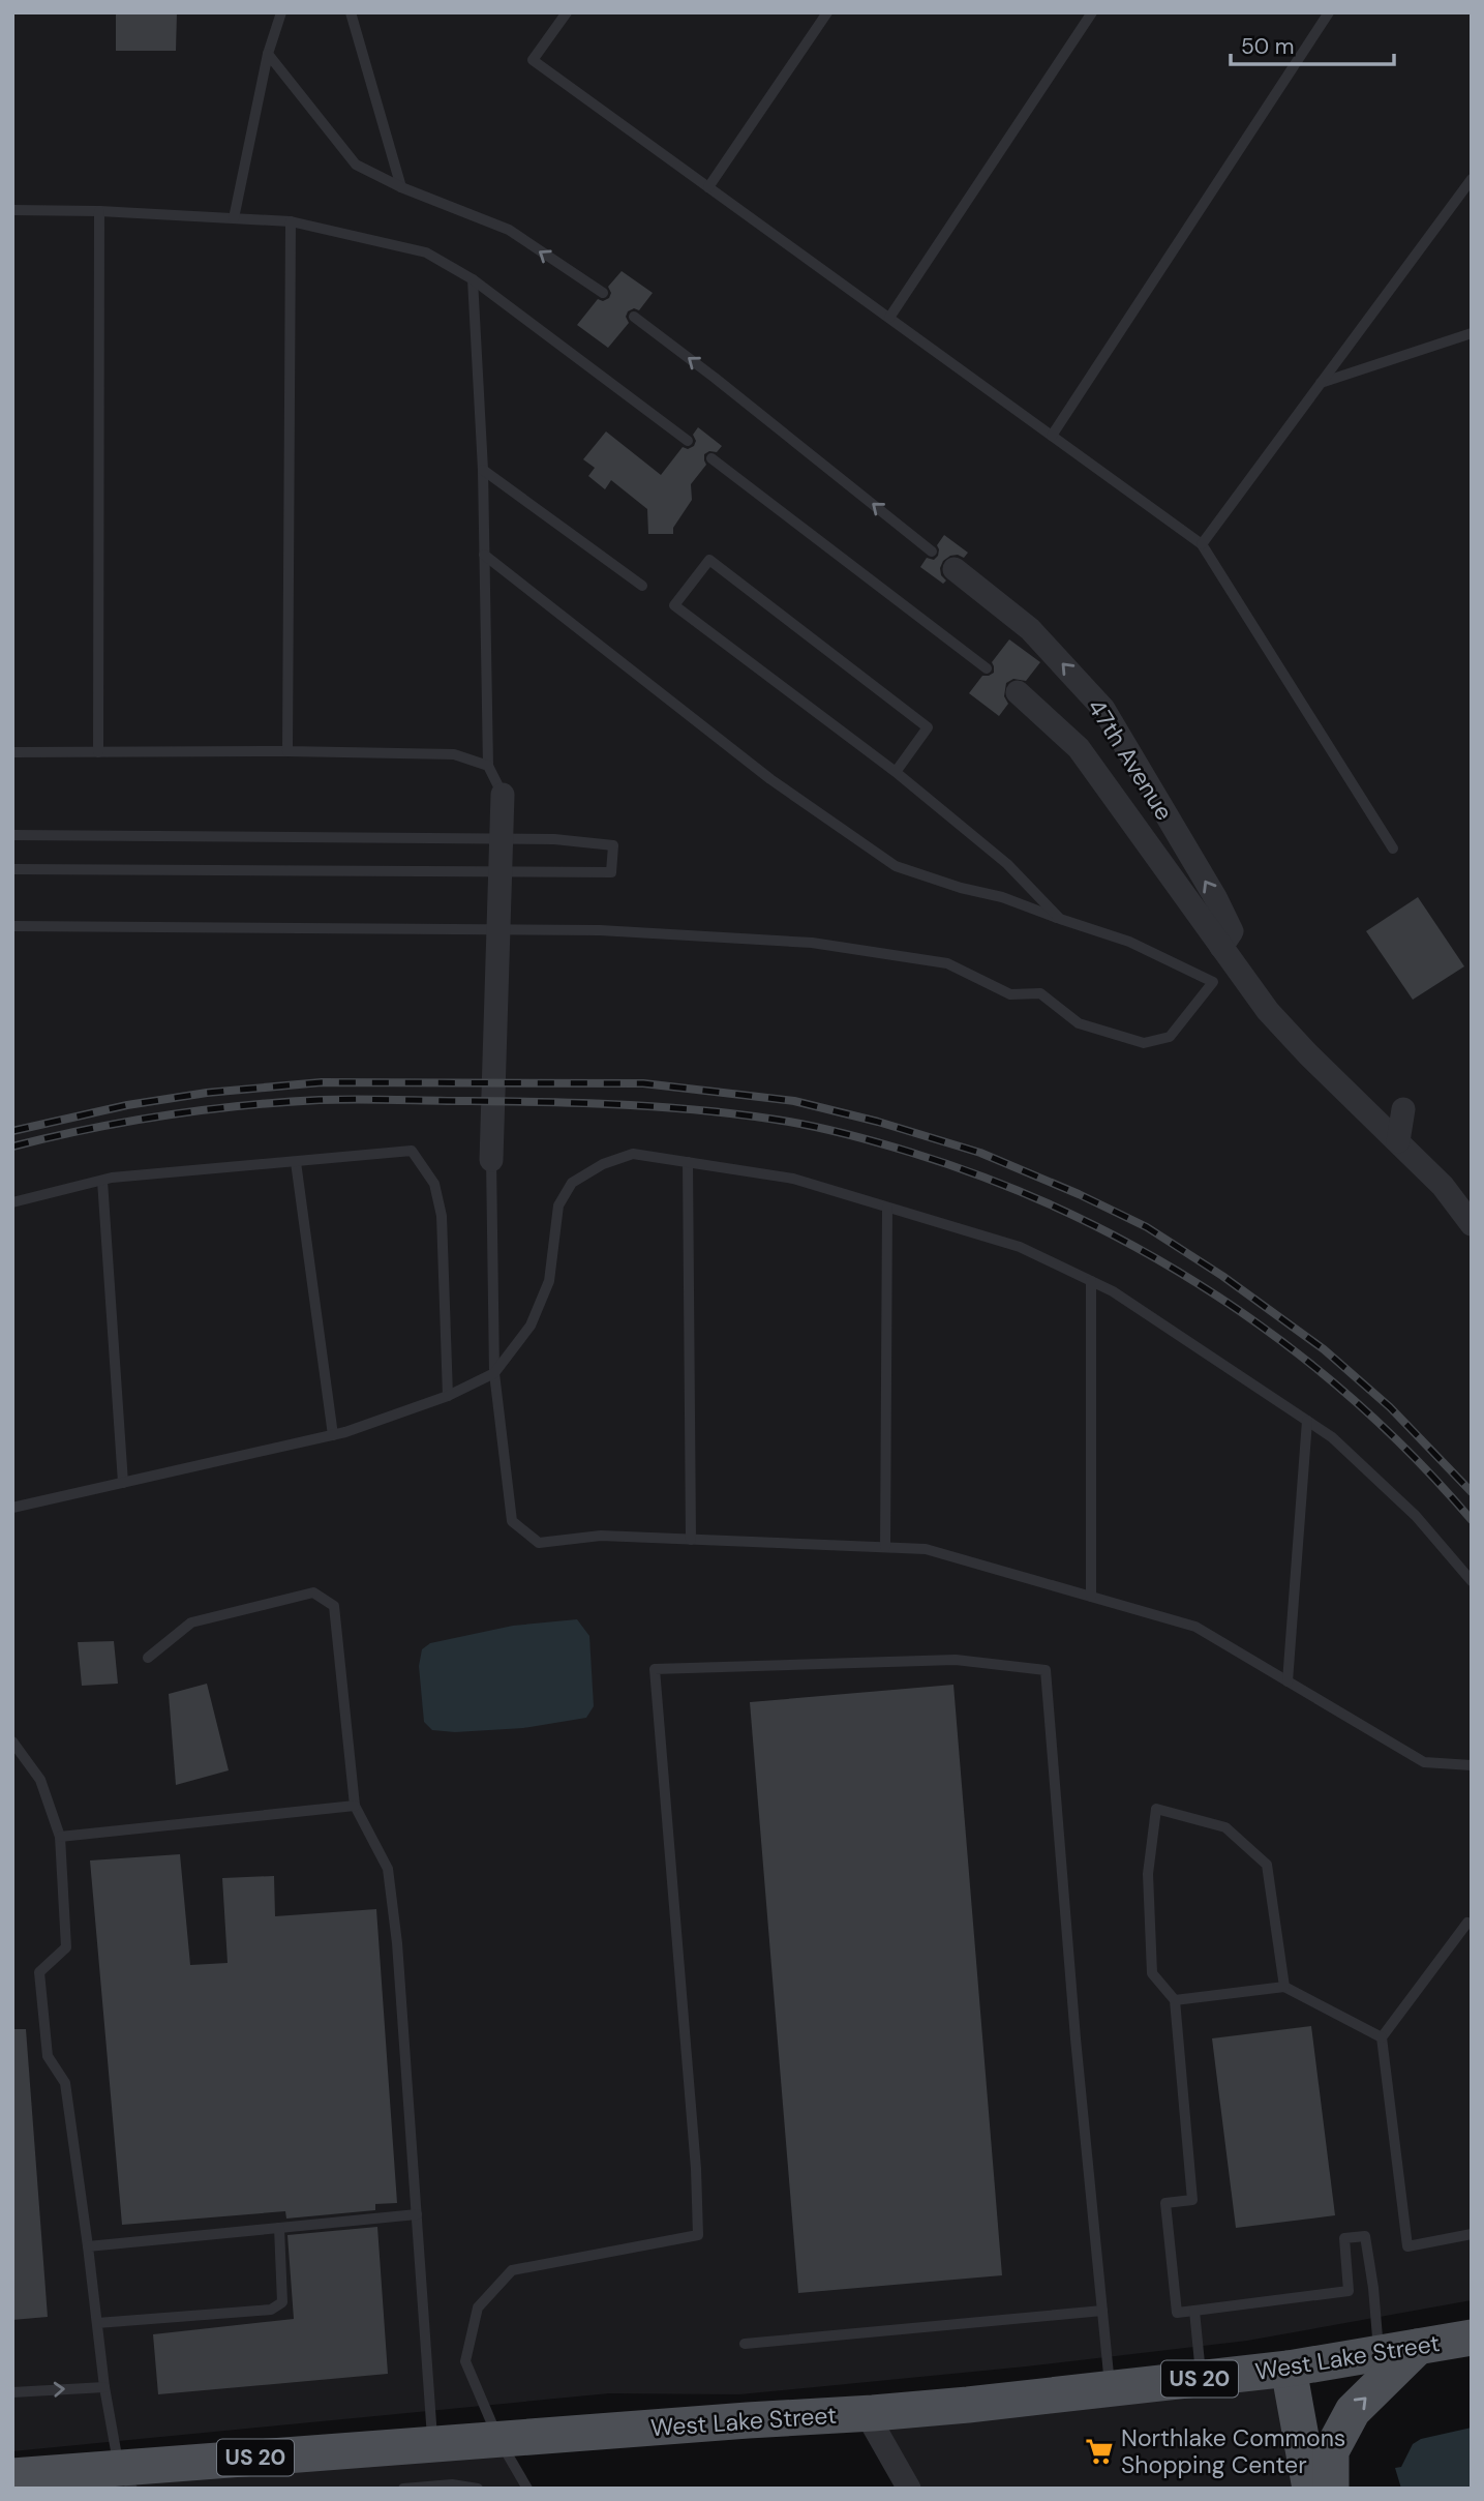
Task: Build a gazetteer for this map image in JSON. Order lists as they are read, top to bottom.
{
  "streets": {
    "main road": ["West Lake Street", "US 20"],
    "street": ["47th Avenue"]
  },
  "places": {
    "supermarket": ["Northlake Commons Shopping Center"]
  },
  "scale_bar": "50 m"
}
